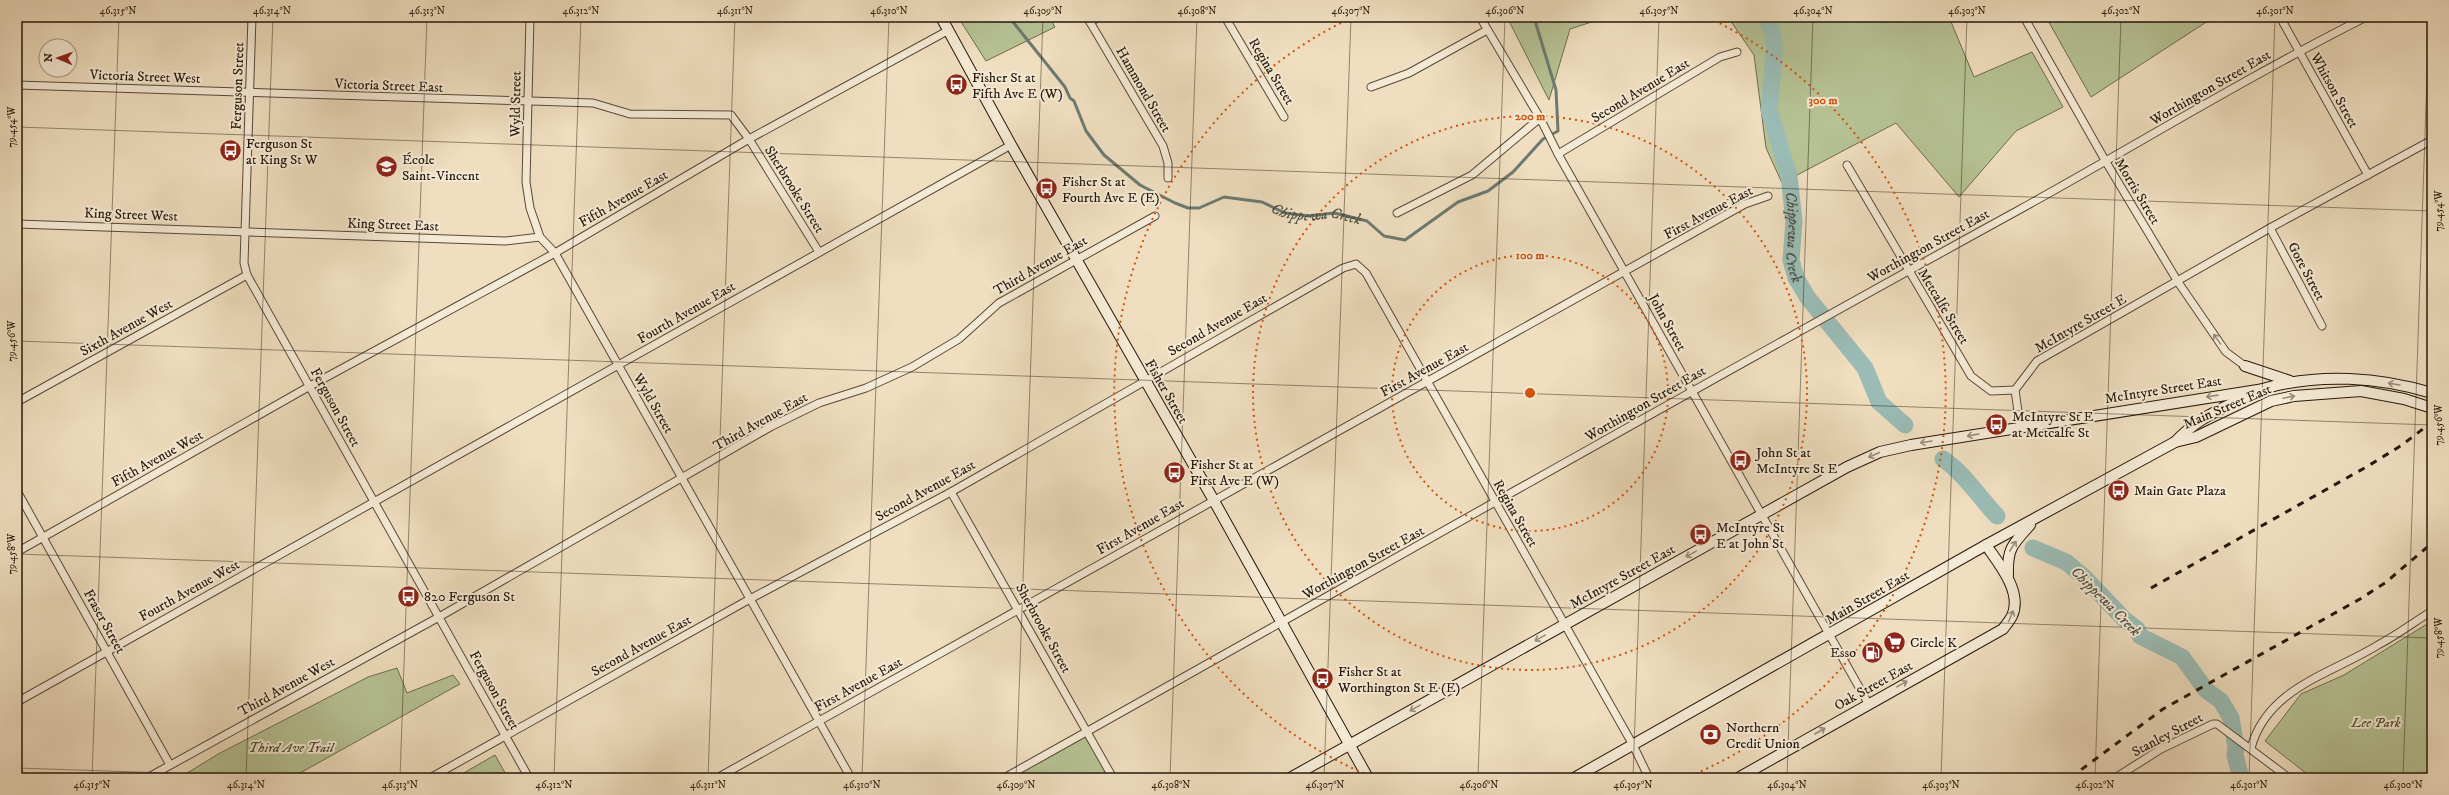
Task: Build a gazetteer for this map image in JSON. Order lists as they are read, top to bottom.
{
  "streets": {
    "main road": [
      "McIntyre Street East",
      "Fisher Street",
      "Main Street East",
      "Oak Street East"
    ],
    "street": [
      "Regina Street",
      "Victoria Street West",
      "Victoria Street East",
      "Ferguson Street",
      "Worthington Street East",
      "Hammond Street",
      "Second Avenue East",
      "Whitson Street",
      "Wyld Street",
      "Sherbrooke Street",
      "Morris Street",
      "Fifth Avenue East",
      "First Avenue East",
      "King Street West",
      "King Street East",
      "Third Avenue East",
      "Gore Street",
      "Metcalfe Street",
      "Fourth Avenue East",
      "John Street",
      "McIntyre Street E",
      "Sixth Avenue West",
      "Fifth Avenue West",
      "Fourth Avenue West",
      "Fraser Street",
      "Third Avenue West",
      "Stanley Street"
    ]
  },
  "crossings": [
    ["Regina Street", "Worthington Street East"],
    ["Regina Street", "Second Avenue East"],
    ["Regina Street", "First Avenue East"],
    ["Regina Street", "McIntyre Street East"],
    ["Regina Street", "Main Street East"],
    ["Victoria Street West", "Victoria Street East"],
    ["Victoria Street West", "Ferguson Street"],
    ["Victoria Street East", "Ferguson Street"],
    ["Victoria Street East", "Wyld Street"],
    ["Victoria Street East", "Sherbrooke Street"],
    ["Ferguson Street", "Second Avenue East"],
    ["Ferguson Street", "Fifth Avenue East"],
    ["Ferguson Street", "King Street West"],
    ["Ferguson Street", "King Street East"],
    ["Ferguson Street", "Third Avenue East"],
    ["Ferguson Street", "Fourth Avenue East"],
    ["Ferguson Street", "Sixth Avenue West"],
    ["Ferguson Street", "Fifth Avenue West"],
    ["Ferguson Street", "Fourth Avenue West"],
    ["Ferguson Street", "Third Avenue West"],
    ["Worthington Street East", "Whitson Street"],
    ["Worthington Street East", "Sherbrooke Street"],
    ["Worthington Street East", "Morris Street"],
    ["Worthington Street East", "Metcalfe Street"],
    ["Worthington Street East", "John Street"],
    ["Worthington Street East", "Fisher Street"],
    ["Second Avenue East", "Wyld Street"],
    ["Second Avenue East", "Sherbrooke Street"],
    ["Second Avenue East", "John Street"],
    ["Second Avenue East", "Fisher Street"],
    ["Wyld Street", "Fifth Avenue East"],
    ["Wyld Street", "First Avenue East"],
    ["Wyld Street", "King Street East"],
    ["Wyld Street", "Third Avenue East"],
    ["Wyld Street", "Fourth Avenue East"],
    ["Sherbrooke Street", "Fifth Avenue East"],
    ["Sherbrooke Street", "First Avenue East"],
    ["Sherbrooke Street", "Fourth Avenue East"],
    ["Morris Street", "McIntyre Street E"],
    ["Fifth Avenue East", "Fisher Street"],
    ["Fifth Avenue East", "Fifth Avenue West"],
    ["First Avenue East", "John Street"],
    ["First Avenue East", "Fisher Street"],
    ["King Street West", "King Street East"],
    ["Third Avenue East", "Fisher Street"],
    ["Third Avenue East", "Third Avenue West"],
    ["Metcalfe Street", "McIntyre Street E"],
    ["Fourth Avenue East", "Fisher Street"],
    ["Fourth Avenue East", "Fourth Avenue West"],
    ["John Street", "McIntyre Street East"],
    ["John Street", "Main Street East"],
    ["John Street", "Oak Street East"],
    ["McIntyre Street East", "Fisher Street"],
    ["McIntyre Street East", "Main Street East"],
    ["Main Street East", "Oak Street East"],
    ["Fifth Avenue West", "Fraser Street"],
    ["Fourth Avenue West", "Fraser Street"],
    ["Fraser Street", "Third Avenue West"]
  ],
  "one_way": ["McIntyre Street East", "Oak Street East"],
  "water": ["Chippewa Creek"],
  "parks": ["Lee Park", "Third Ave Trail"],
  "places": {
    "bus stop": [
      "Fisher St at Fifth Ave E (W)",
      "Ferguson St at King St W",
      "Fisher St at Fourth Ave E (E)",
      "McIntyre St E at Metcalfe St",
      "John St at McIntyre St E",
      "Fisher St at First Ave E (W)",
      "Main Gate Plaza",
      "McIntyre St E at John St",
      "820 Ferguson St",
      "Fisher St at Worthington St E (E)"
    ],
    "school or university": ["École Saint-Vincent"],
    "supermarket": ["Circle K"],
    "fuel station": ["Esso"],
    "bank": ["Northern Credit Union"]
  },
  "north": "left",
  "coordinates": [
    "46.315°N",
    "46.314°N",
    "46.313°N",
    "46.312°N",
    "46.311°N",
    "46.310°N",
    "46.309°N",
    "46.308°N",
    "46.307°N",
    "46.306°N",
    "46.305°N",
    "46.304°N",
    "46.303°N",
    "46.302°N",
    "46.301°N",
    "79.454°W",
    "79.456°W",
    "79.458°W",
    "46.300°N"
  ],
  "rings": ["300 m", "200 m", "100 m"]
}
